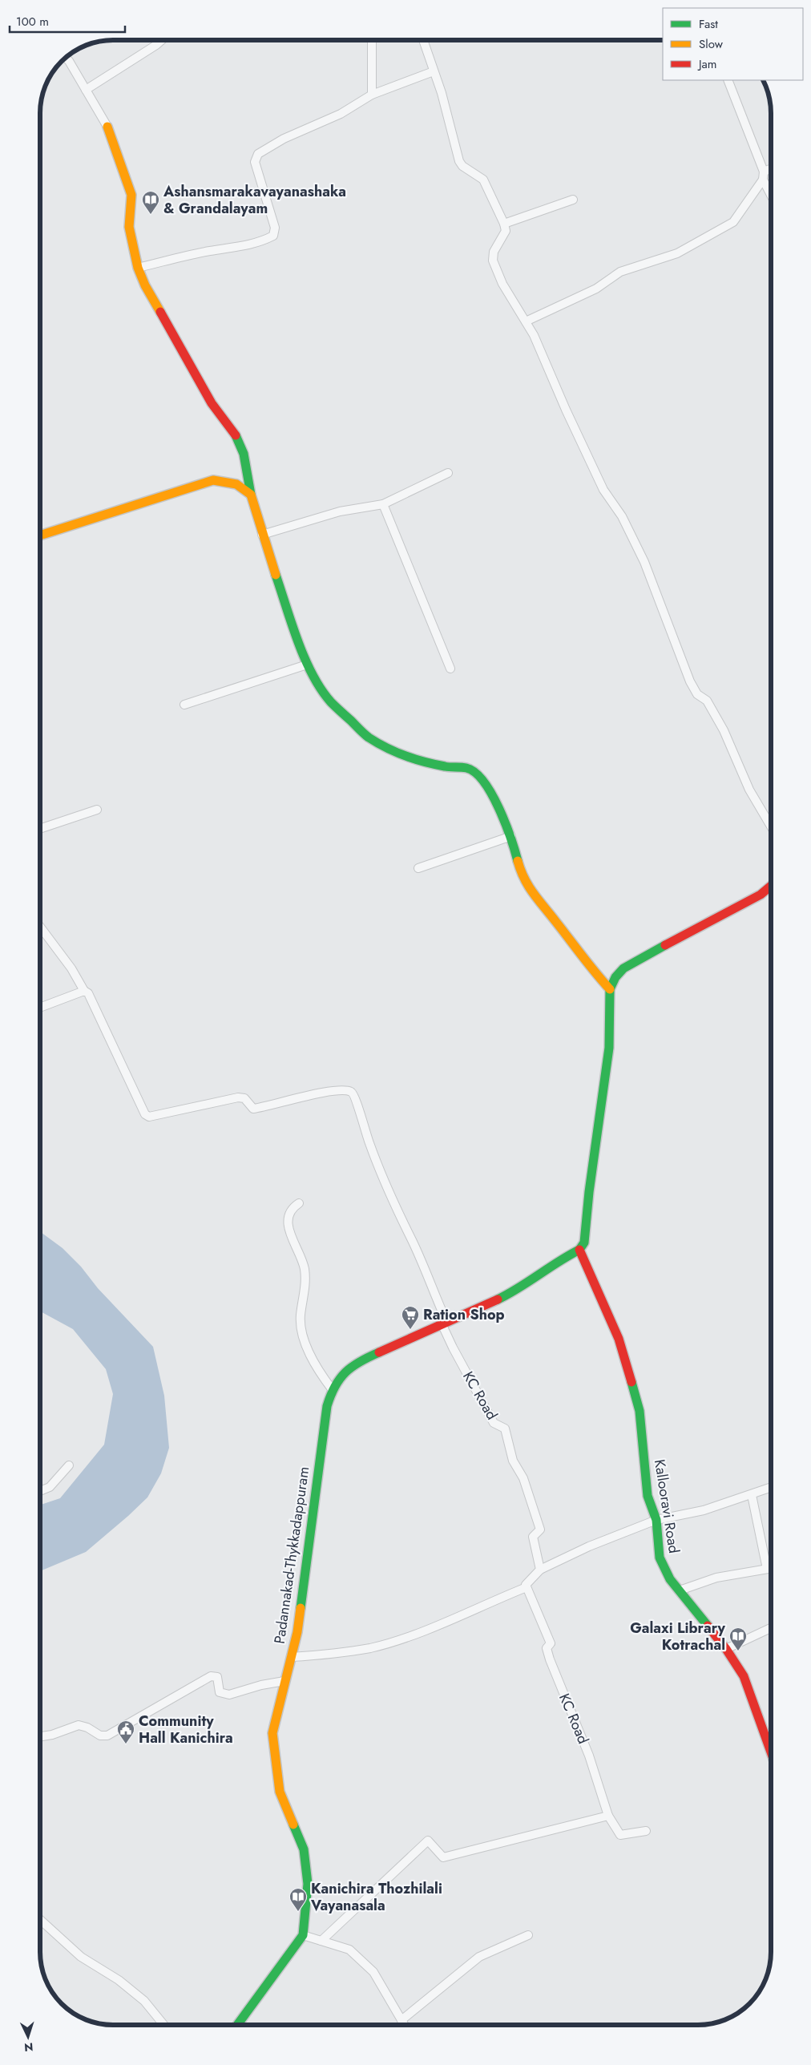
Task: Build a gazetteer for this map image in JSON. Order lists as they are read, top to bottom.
{
  "streets": {
    "main road": ["Kallooravi Road", "Padannakad-Thykkadappuram"],
    "street": ["KC Road"]
  },
  "crossings": [
    ["KC Road", "Padannakad-Thykkadappuram"],
    ["Kallooravi Road", "Padannakad-Thykkadappuram"]
  ],
  "places": {
    "library": ["Ashansmarakavayanashaka & Grandalayam", "Galaxi Library Kotrachal", "Kanichira Thozhilali Vayanasala"],
    "supermarket": ["Ration Shop"],
    "public building": ["Community Hall Kanichira"]
  },
  "legend": ["Fast", "Slow", "Jam"],
  "scale_bar": "100 m",
  "north": "bottom"
}
